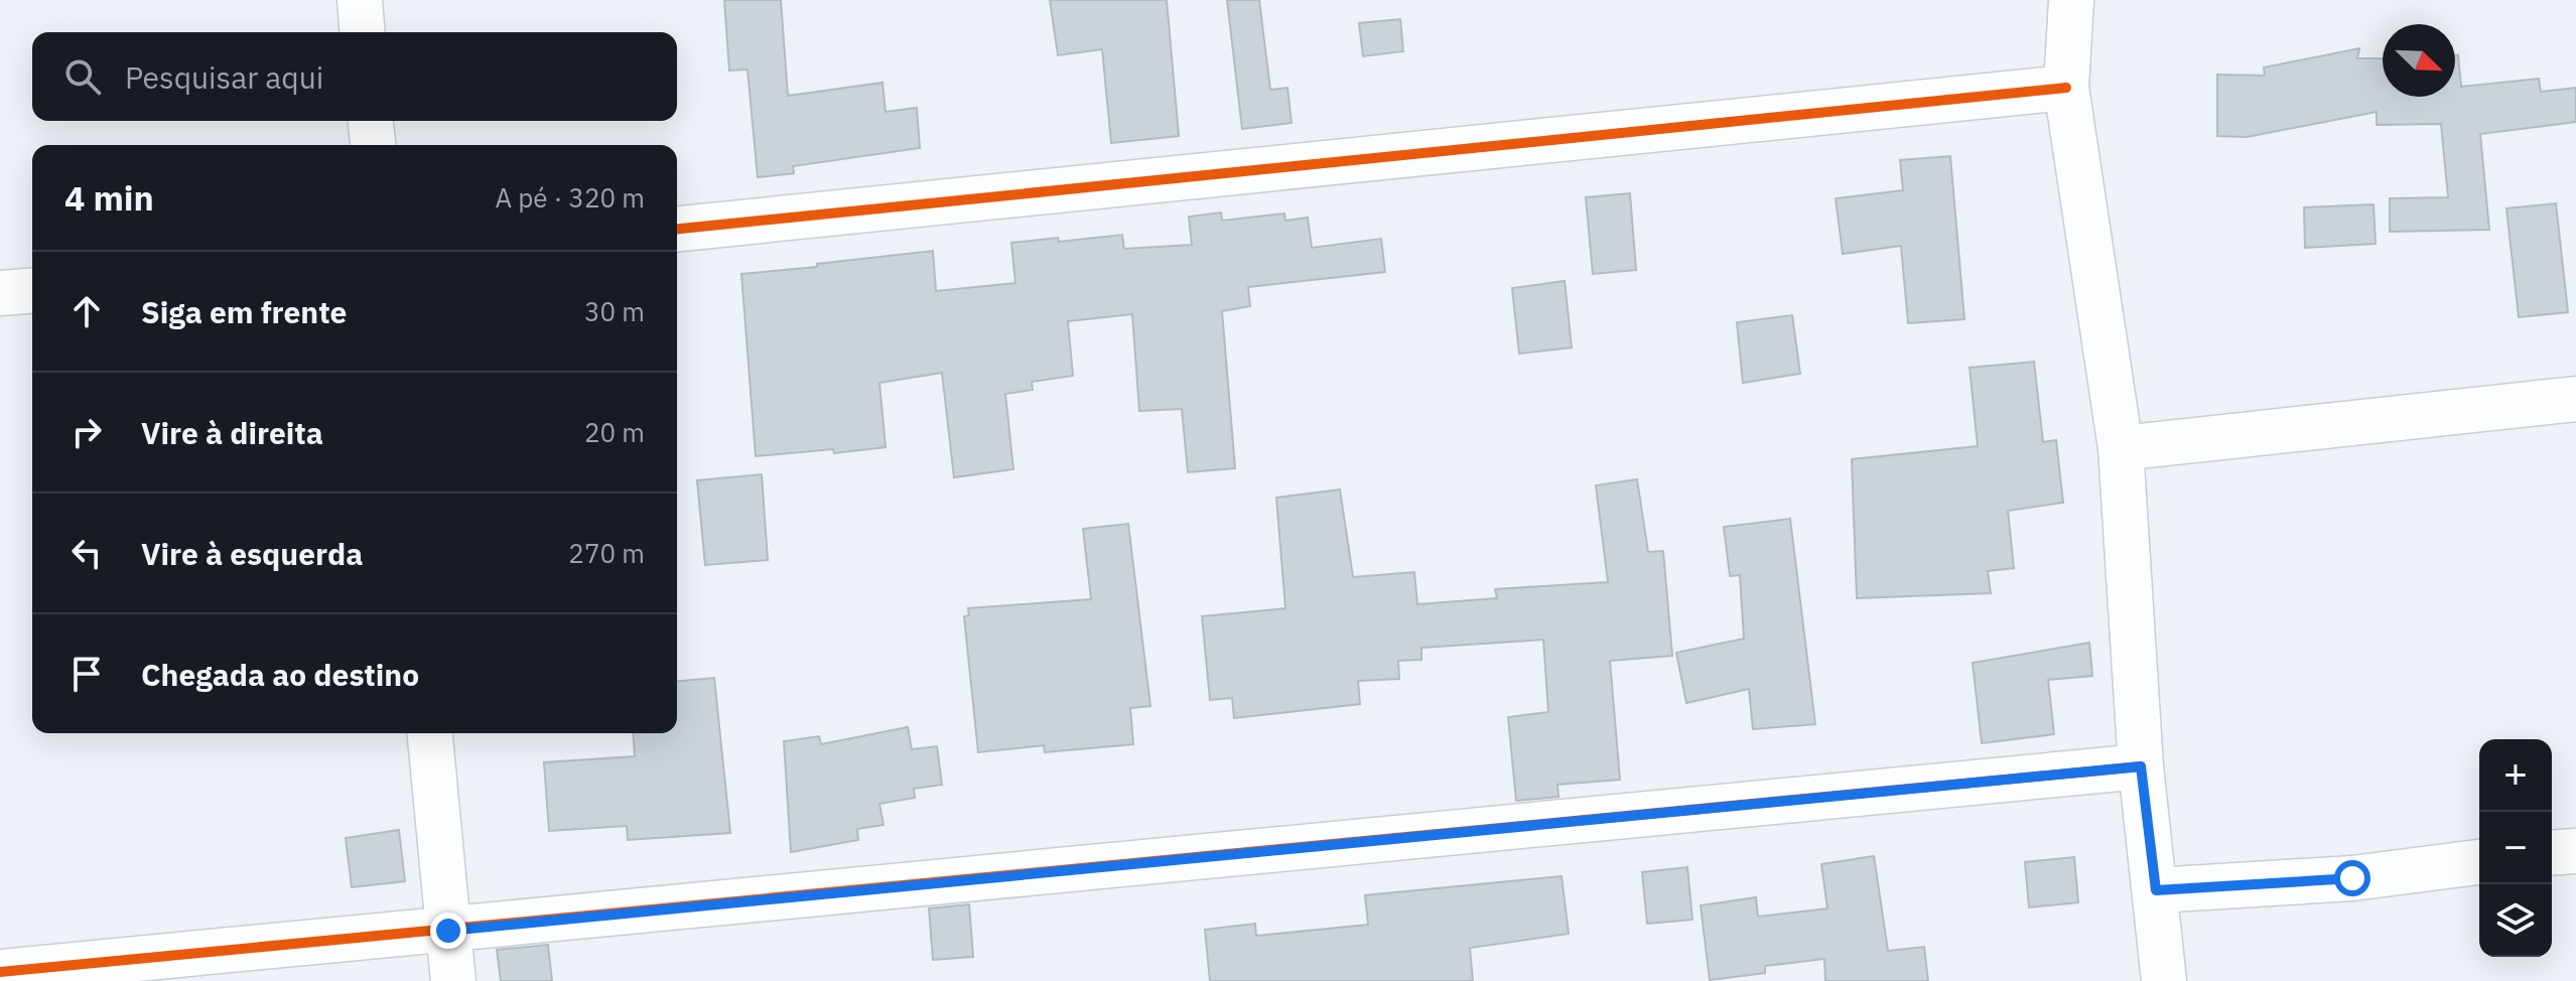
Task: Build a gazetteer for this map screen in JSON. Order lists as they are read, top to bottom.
{
  "north": "bottom right",
  "page": {
    "search": "Pesquisar aqui",
    "heading": ["4 min", "A pé · 320 m"],
    "list": [
      ["Siga em frente", "30 m"],
      ["Vire à direita", "20 m"],
      ["Vire à esquerda", "270 m"],
      "Chegada ao destino"
    ],
    "map_buttons": ["+", "−"]
  }
}
